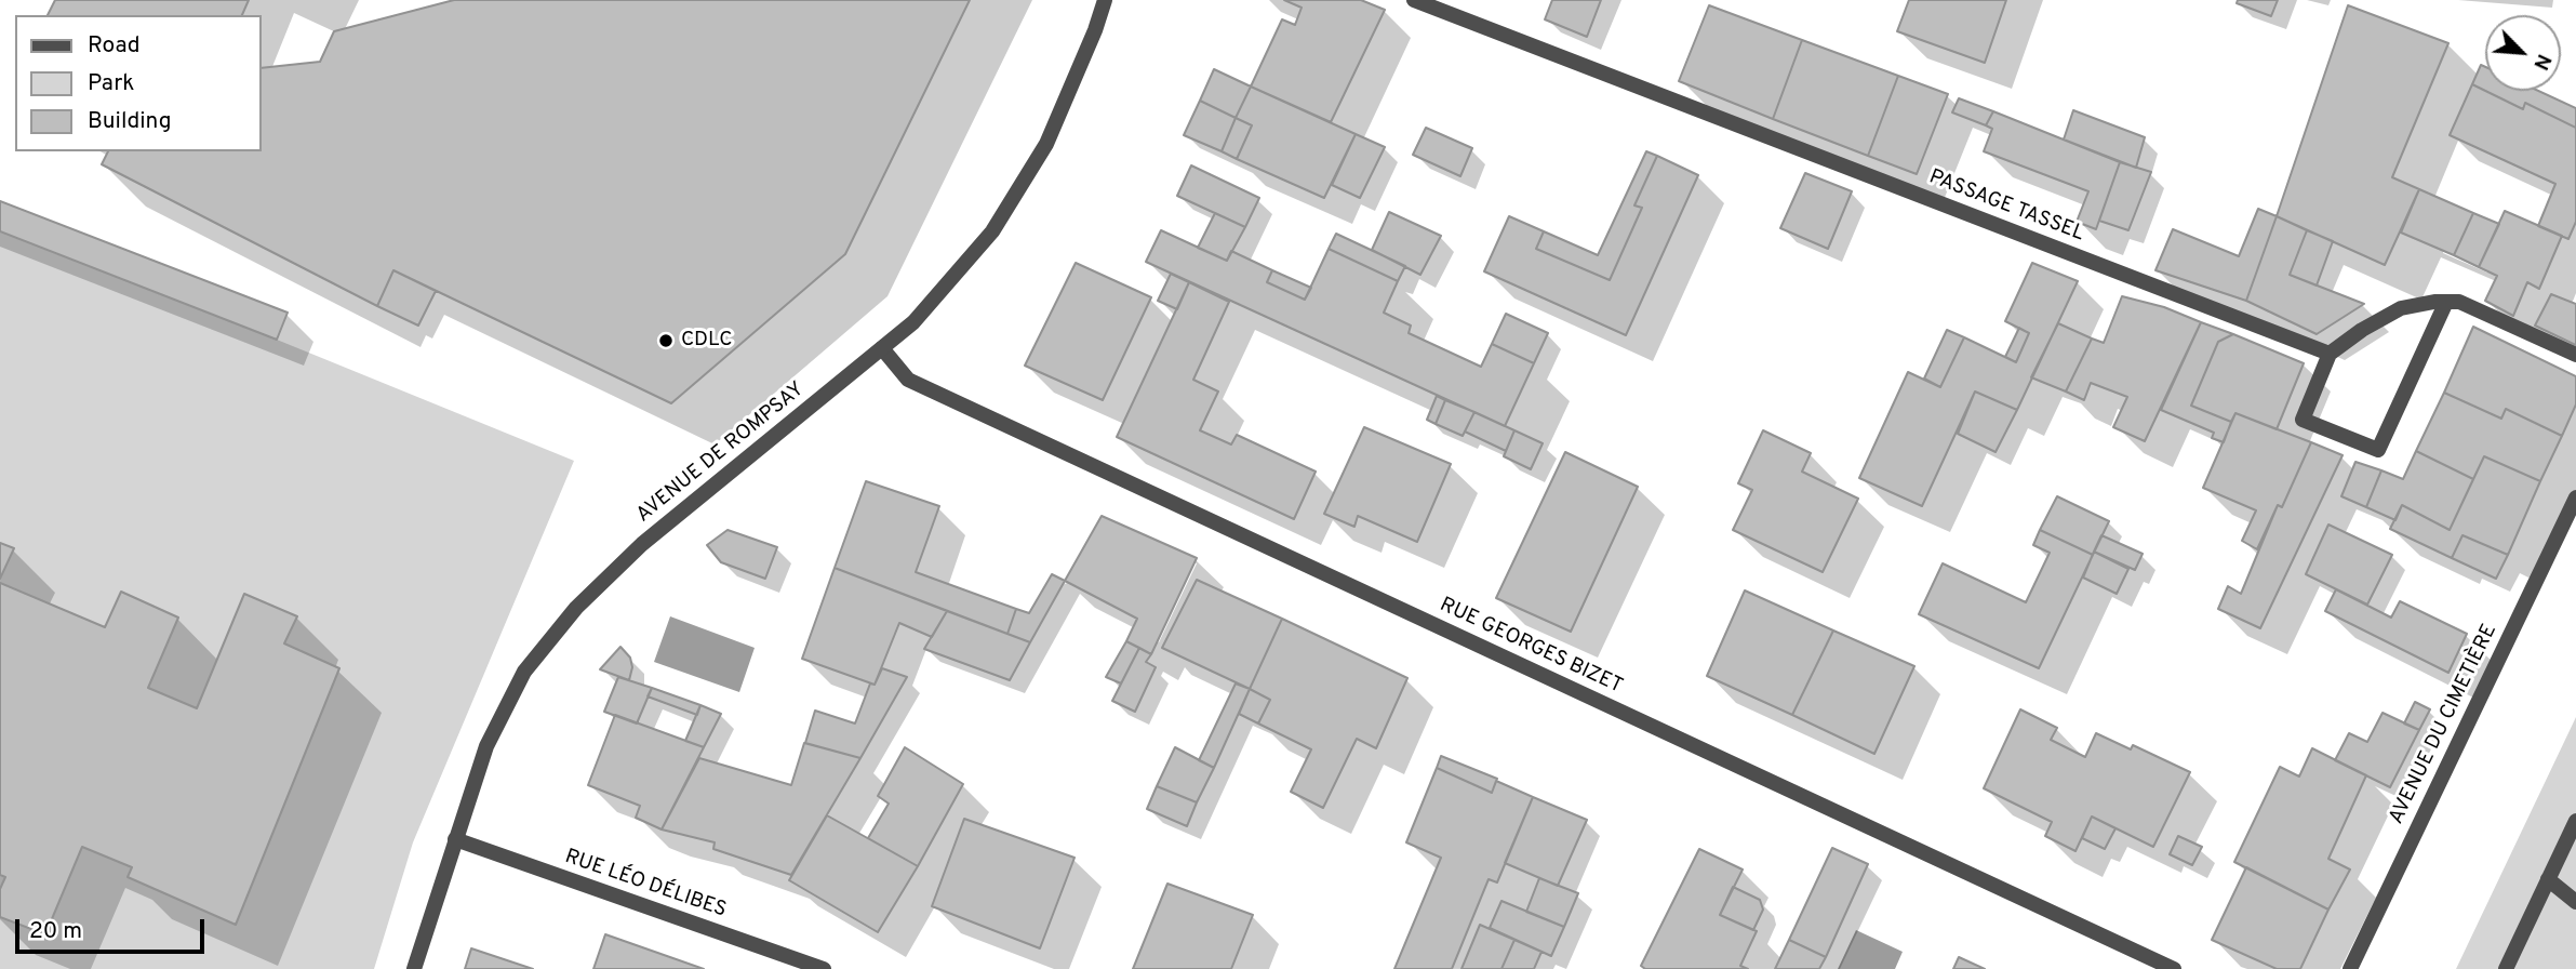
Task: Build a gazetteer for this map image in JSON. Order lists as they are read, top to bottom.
{
  "streets": {
    "street": [
      "PASSAGE TASSEL",
      "AVENUE DE ROMPSAY",
      "RUE GEORGES BIZET",
      "AVENUE DU CIMETIÈRE",
      "RUE LÉO DÉLIBES"
    ]
  },
  "crossings": [
    ["AVENUE DE ROMPSAY", "RUE GEORGES BIZET"],
    ["AVENUE DE ROMPSAY", "RUE LÉO DÉLIBES"]
  ],
  "places": ["CDLC"],
  "legend": ["Road", "Park", "Building"],
  "scale_bar": "20 m",
  "north": "bottom right"
}
